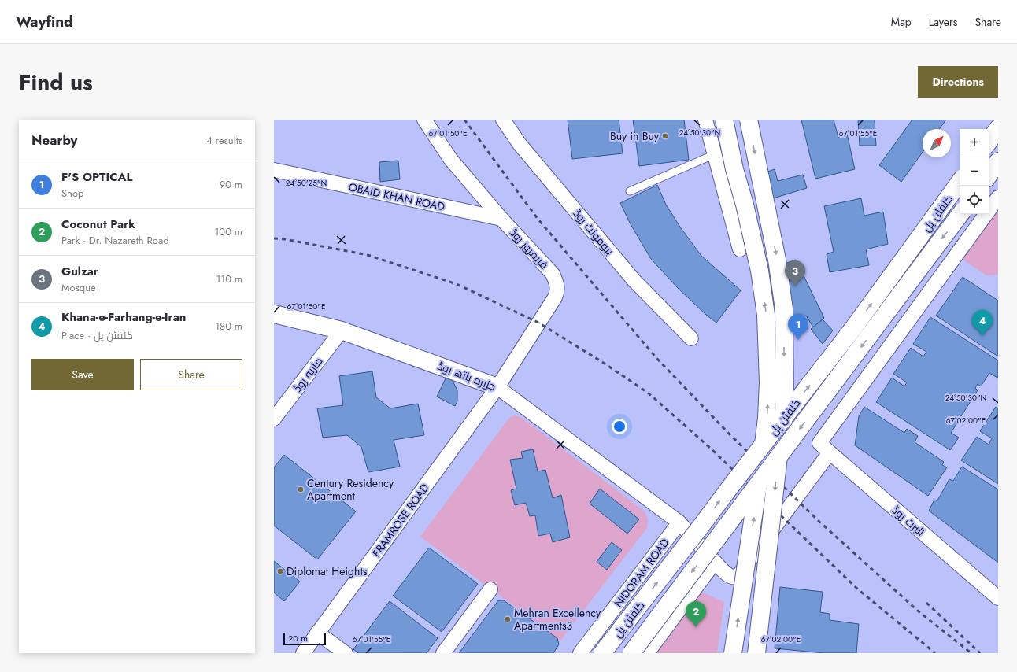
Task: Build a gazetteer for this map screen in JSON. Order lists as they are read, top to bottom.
{
  "streets": {
    "main road": ["کلفٹن پل", "جزیرہ باتھ روڈ"],
    "street": [
      "OBAID KHAN ROAD",
      "بیومونٹ روڈ",
      "فریمروز روڈ",
      "ماریہ روڈ",
      "FRAMROSE ROAD",
      "البرٹ روڈ",
      "NIDORAM ROAD"
    ]
  },
  "crossings": [
    ["OBAID KHAN ROAD", "فریمروز روڈ"],
    ["فریمروز روڈ", "جزیرہ باتھ روڈ"],
    ["فریمروز روڈ", "FRAMROSE ROAD"],
    ["ماریہ روڈ", "جزیرہ باتھ روڈ"],
    ["جزیرہ باتھ روڈ", "FRAMROSE ROAD"],
    ["جزیرہ باتھ روڈ", "البرٹ روڈ"],
    ["جزیرہ باتھ روڈ", "NIDORAM ROAD"]
  ],
  "places": [
    "Buy in Buy",
    "Century Residency Apartment",
    "Diplomat Heights",
    "Mehran Excellency Apartments3"
  ],
  "scale_bar": "20 m",
  "north": "top right",
  "page": {
    "header": "Wayfind",
    "nav": ["Map", "Layers", "Share"],
    "title": "Find us",
    "buttons": [
      "Directions",
      ["Save", "Share"]
    ],
    "heading": ["Nearby", "4 results"],
    "map_buttons": ["+", "−"],
    "list": [
      {
        "mark": "1",
        "name": "F'S OPTICAL",
        "note": "Shop",
        "value": "90 m"
      },
      {
        "mark": "2",
        "name": "Coconut Park",
        "note": "Park · Dr. Nazareth Road",
        "value": "100 m"
      },
      {
        "mark": "3",
        "name": "Gulzar",
        "note": "Mosque",
        "value": "110 m"
      },
      {
        "mark": "4",
        "name": "Khana-e-Farhang-e-Iran",
        "note": "Place · کلفٹن پل",
        "value": "180 m"
      }
    ],
    "pins": [
      "3",
      "4",
      "1",
      "2"
    ],
    "scale": "20 m"
  },
  "coordinates": [
    "24°50'30\"N",
    "67°01'50\"E",
    "67°01'55\"E",
    "24°50'25\"N",
    "67°02'00\"E"
  ]
}
